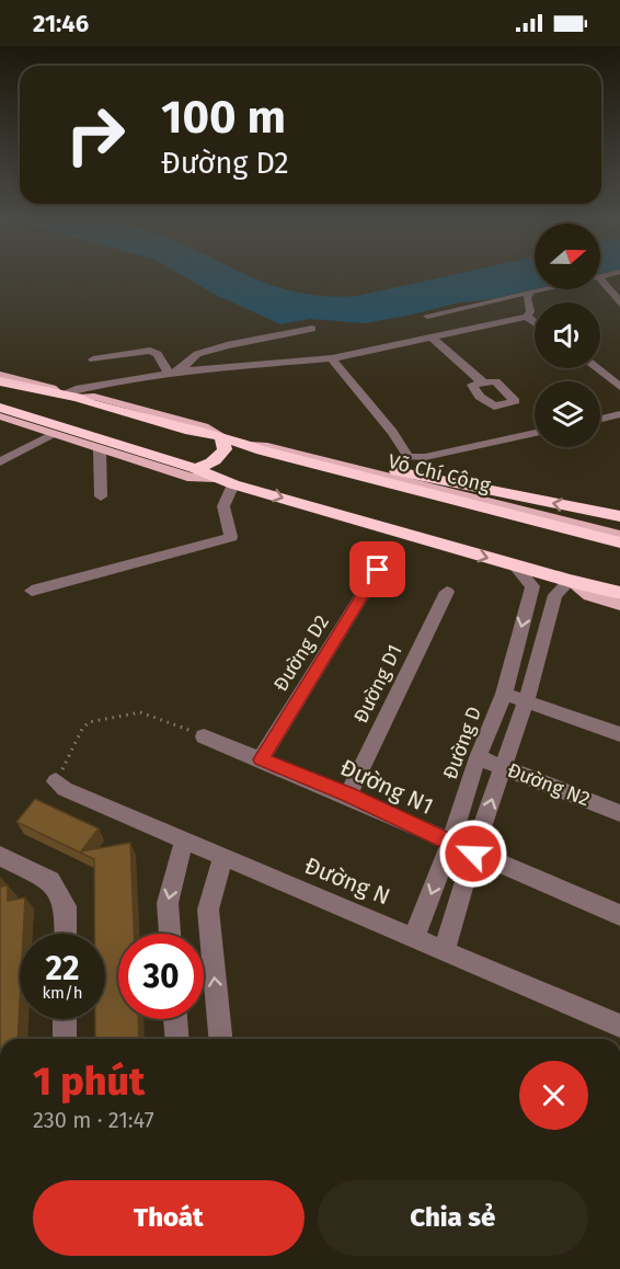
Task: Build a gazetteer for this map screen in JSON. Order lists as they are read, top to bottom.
{
  "streets": {
    "highway": ["Võ Chí Công"],
    "street": [
      "Đường D2",
      "Đường D1",
      "Đường D",
      "Đường N2",
      "Đường N1",
      "Đường N"
    ]
  },
  "crossings": [
    ["Đường D2", "Đường N1"],
    ["Đường D1", "Đường N1"],
    ["Đường D", "Đường N2"],
    ["Đường D", "Đường N1"],
    ["Đường D", "Đường N"]
  ],
  "north": "right",
  "page": {
    "status": "21:46",
    "turn": ["100 m", "Đường D2"],
    "speed": "22 km/h",
    "limit": "30",
    "heading": ["1 phút", "230 m · 21:47"],
    "buttons": ["Thoát", "Chia sẻ"]
  }
}
